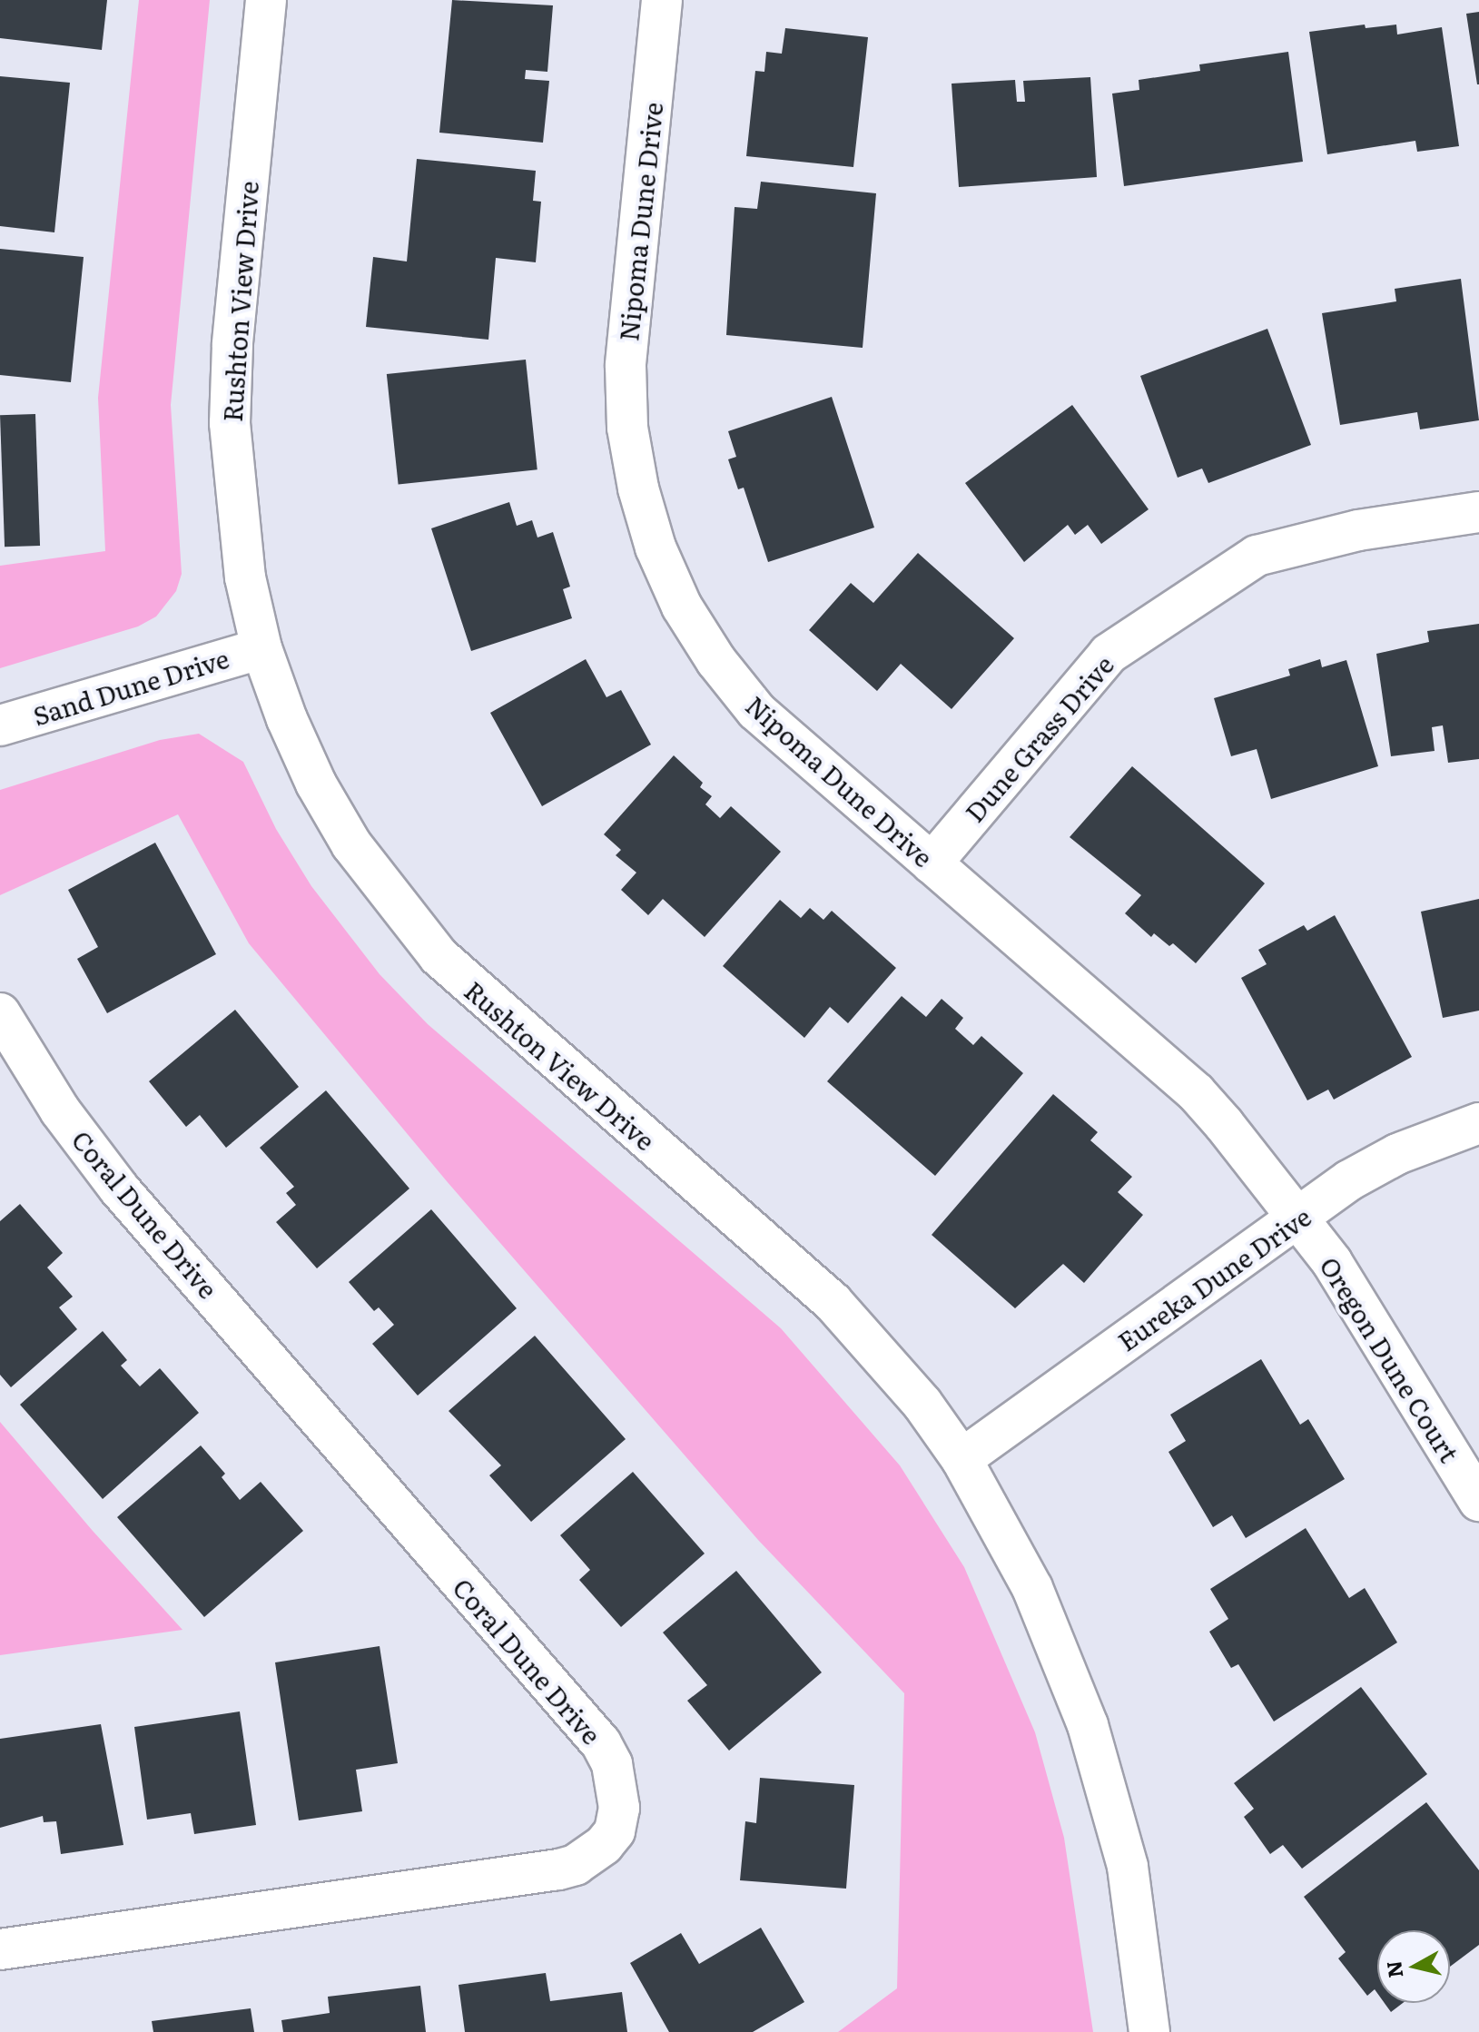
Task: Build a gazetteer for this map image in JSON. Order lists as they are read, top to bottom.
{
  "streets": {
    "street": [
      "Nipoma Dune Drive",
      "Rushton View Drive",
      "Sand Dune Drive",
      "Dune Grass Drive",
      "Coral Dune Drive",
      "Eureka Dune Drive",
      "Oregon Dune Court"
    ]
  },
  "crossings": [
    ["Nipoma Dune Drive", "Dune Grass Drive"],
    ["Nipoma Dune Drive", "Eureka Dune Drive"],
    ["Nipoma Dune Drive", "Oregon Dune Court"],
    ["Rushton View Drive", "Sand Dune Drive"],
    ["Rushton View Drive", "Eureka Dune Drive"],
    ["Eureka Dune Drive", "Oregon Dune Court"]
  ],
  "north": "left"
}
